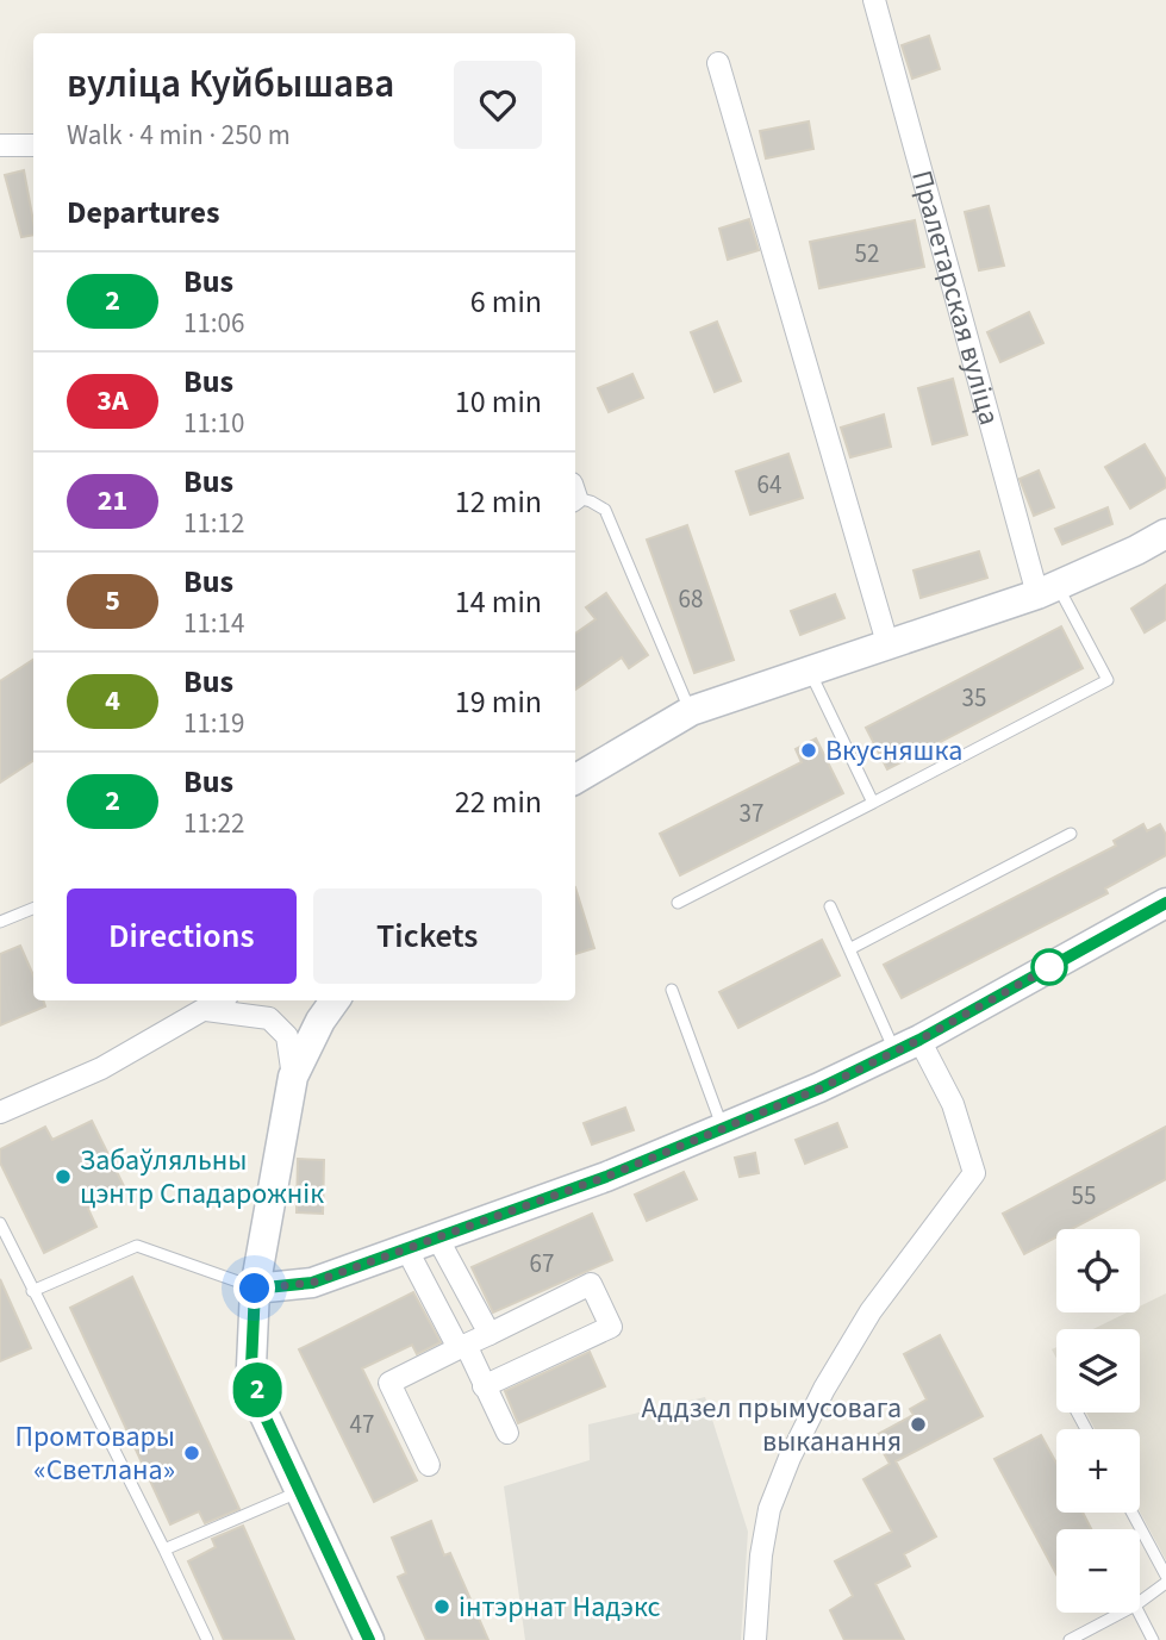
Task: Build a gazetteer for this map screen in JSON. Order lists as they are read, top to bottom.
{
  "streets": {
    "street": ["Пралетарская вуліца"]
  },
  "places": [
    "Вкусняшка",
    "Забаўляльны цэнтр Спадарожнік",
    "Аддзел прымусовага выканання",
    "Промтовары «Светлана»",
    "інтэрнат Надэкс"
  ],
  "lines": ["bus line 2"],
  "house_numbers": [
    "52",
    "64",
    "68",
    "35",
    "37",
    "55",
    "67",
    "47"
  ],
  "page": {
    "on_map": "2",
    "heading": [
      ["вуліца Куйбышава", "Walk · 4 min · 250 m"],
      "Departures"
    ],
    "list": [
      {
        "mark": "2",
        "name": "Bus",
        "note": "11:06",
        "value": "6 min"
      },
      {
        "mark": "3А",
        "name": "Bus",
        "note": "11:10",
        "value": "10 min"
      },
      {
        "mark": "21",
        "name": "Bus",
        "note": "11:12",
        "value": "12 min"
      },
      {
        "mark": "5",
        "name": "Bus",
        "note": "11:14",
        "value": "14 min"
      },
      {
        "mark": "4",
        "name": "Bus",
        "note": "11:19",
        "value": "19 min"
      },
      {
        "mark": "2",
        "name": "Bus",
        "note": "11:22",
        "value": "22 min"
      }
    ],
    "buttons": ["Directions", "Tickets"],
    "map_buttons": ["+", "−"]
  }
}
